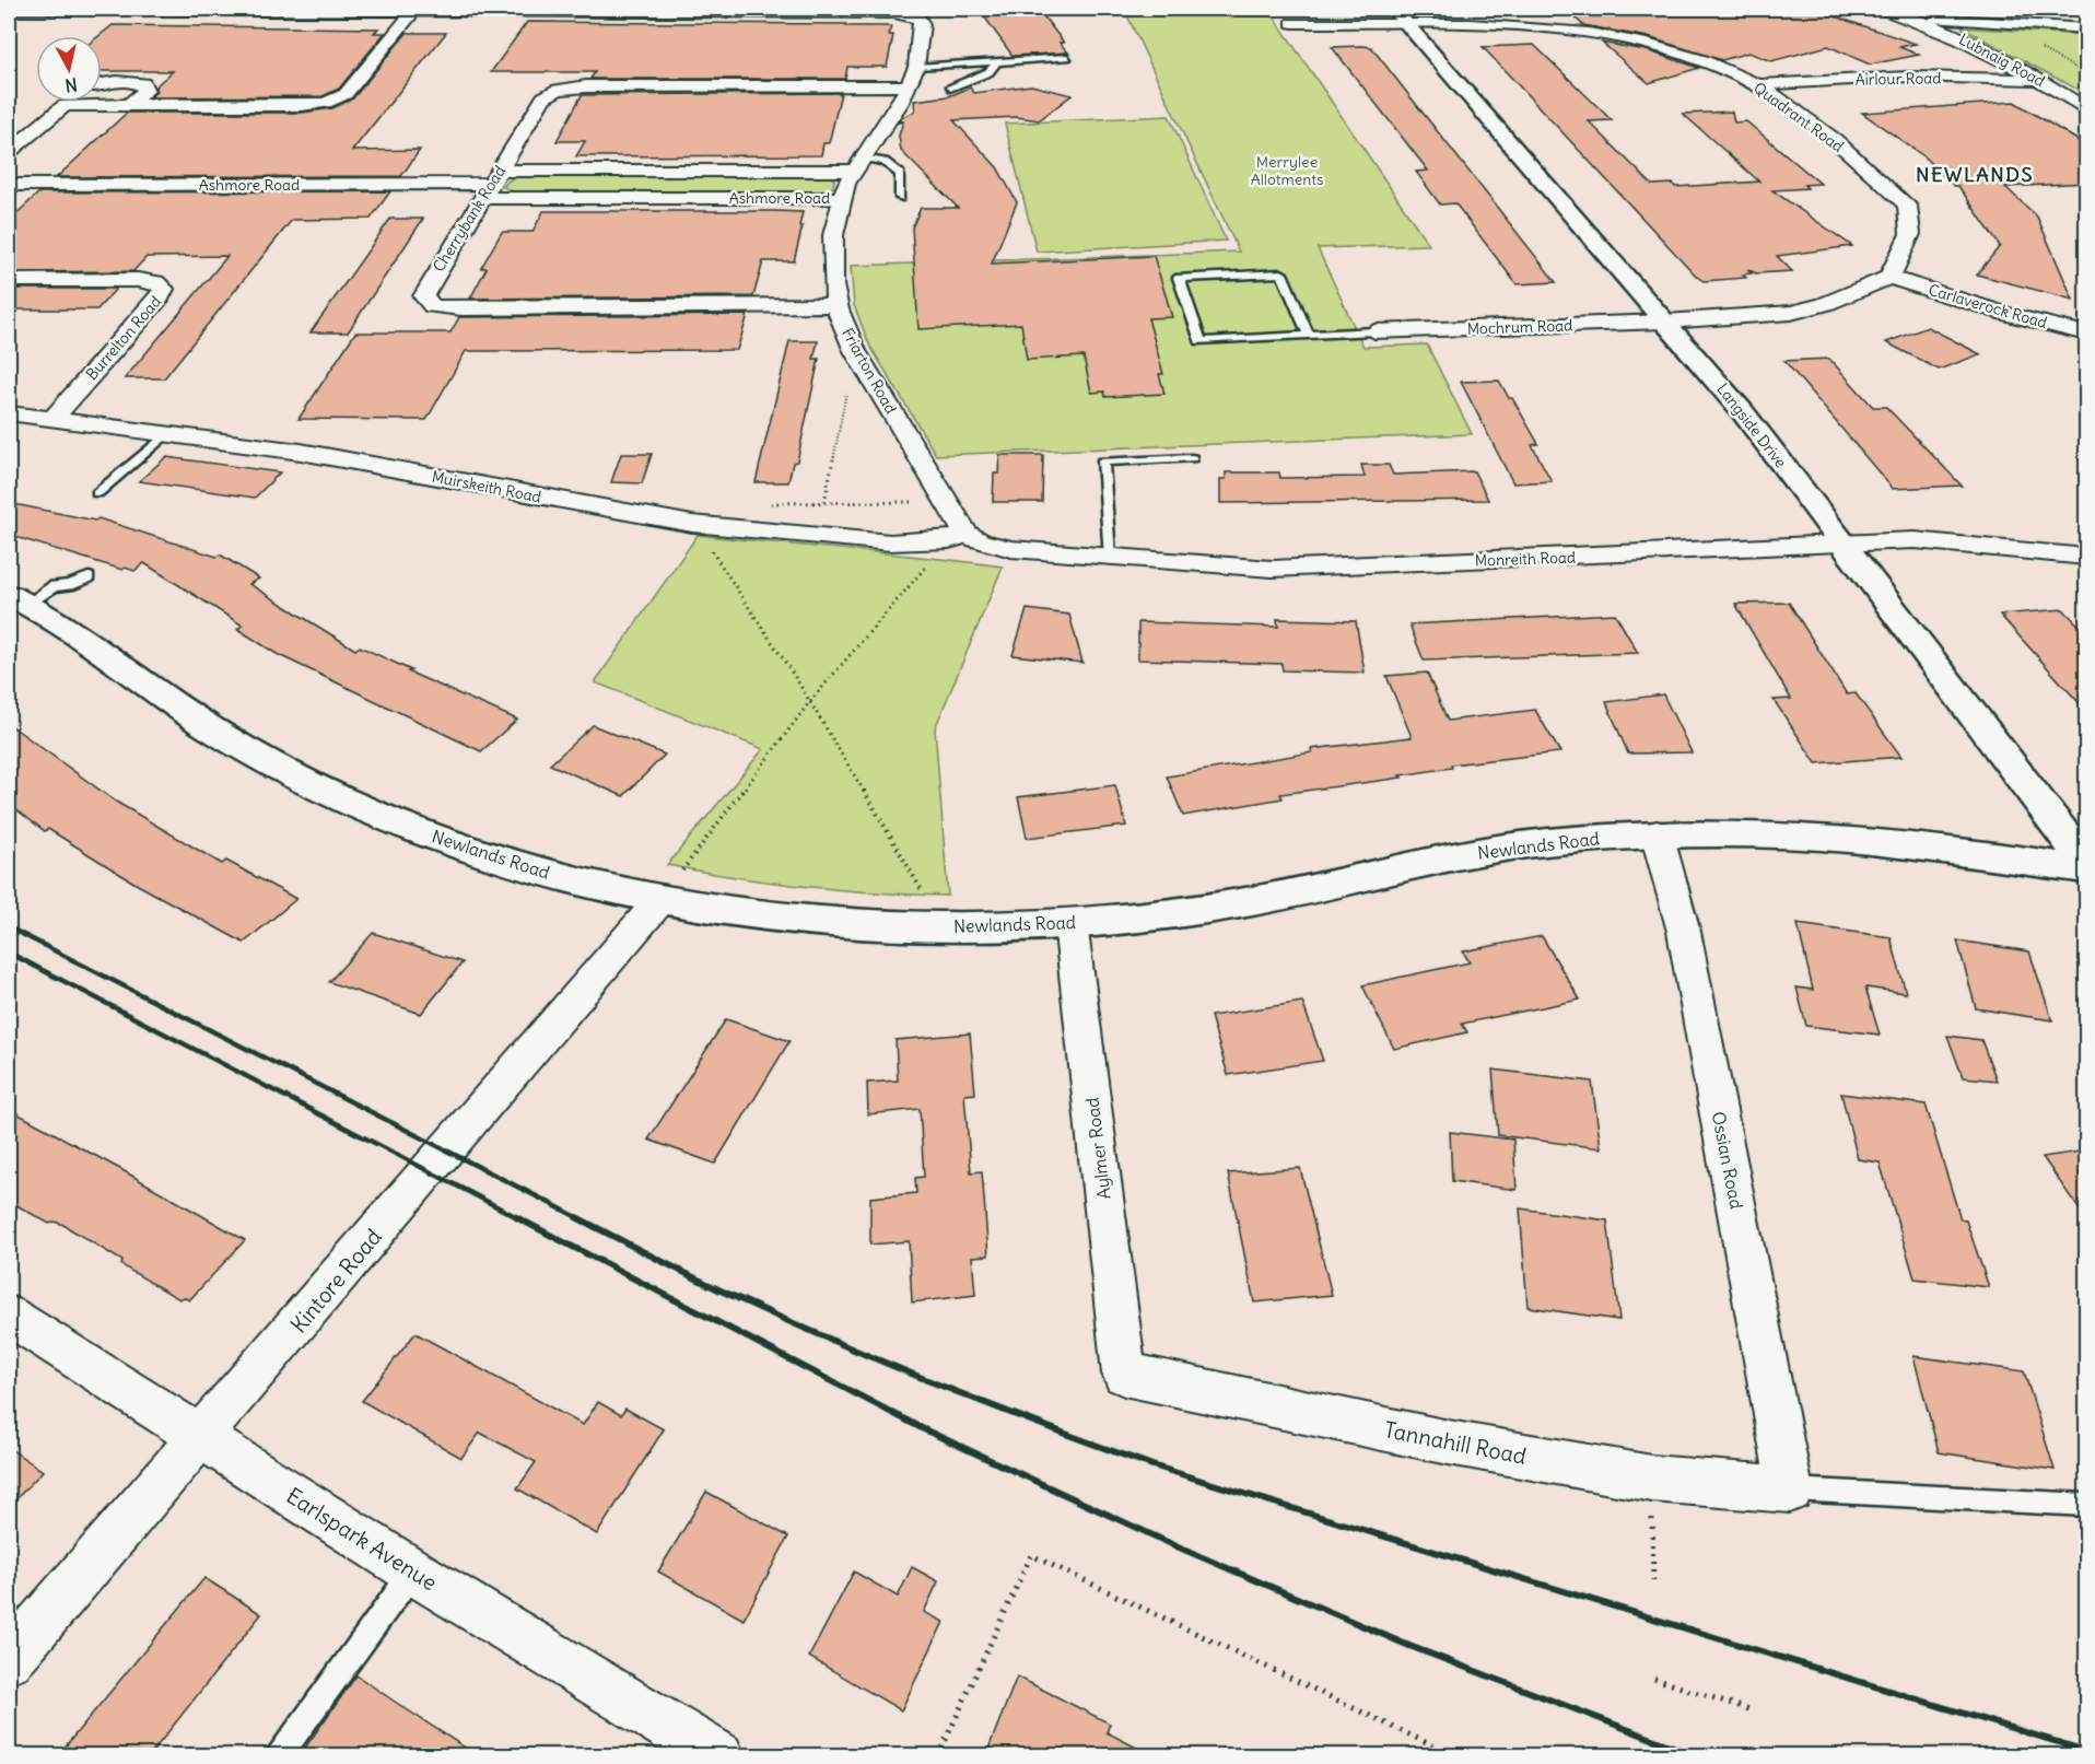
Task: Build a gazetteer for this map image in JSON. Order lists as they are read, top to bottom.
{
  "streets": {
    "street": [
      "Lubnaig Road",
      "Airlour Road",
      "Quadrant Road",
      "Ashmore Road",
      "Cherrybank Road",
      "Carlaverock Road",
      "Mochrum Road",
      "Burrelton Road",
      "Friarton Road",
      "Langside Drive",
      "Muirskeith Road",
      "Monreith Road",
      "Newlands Road",
      "Aylmer Road",
      "Ossian Road",
      "Kintore Road",
      "Tannahill Road",
      "Earlspark Avenue"
    ]
  },
  "crossings": [
    ["Lubnaig Road", "Airlour Road"],
    ["Airlour Road", "Quadrant Road"],
    ["Quadrant Road", "Carlaverock Road"],
    ["Quadrant Road", "Langside Drive"],
    ["Ashmore Road", "Cherrybank Road"],
    ["Ashmore Road", "Friarton Road"],
    ["Cherrybank Road", "Friarton Road"],
    ["Mochrum Road", "Langside Drive"],
    ["Burrelton Road", "Muirskeith Road"],
    ["Friarton Road", "Muirskeith Road"],
    ["Friarton Road", "Monreith Road"],
    ["Langside Drive", "Monreith Road"],
    ["Muirskeith Road", "Monreith Road"],
    ["Newlands Road", "Aylmer Road"],
    ["Newlands Road", "Ossian Road"],
    ["Newlands Road", "Kintore Road"],
    ["Aylmer Road", "Tannahill Road"],
    ["Ossian Road", "Tannahill Road"],
    ["Kintore Road", "Earlspark Avenue"]
  ],
  "districts": ["NEWLANDS"],
  "parks": ["Merrylee Allotments"],
  "north": "bottom"
}
